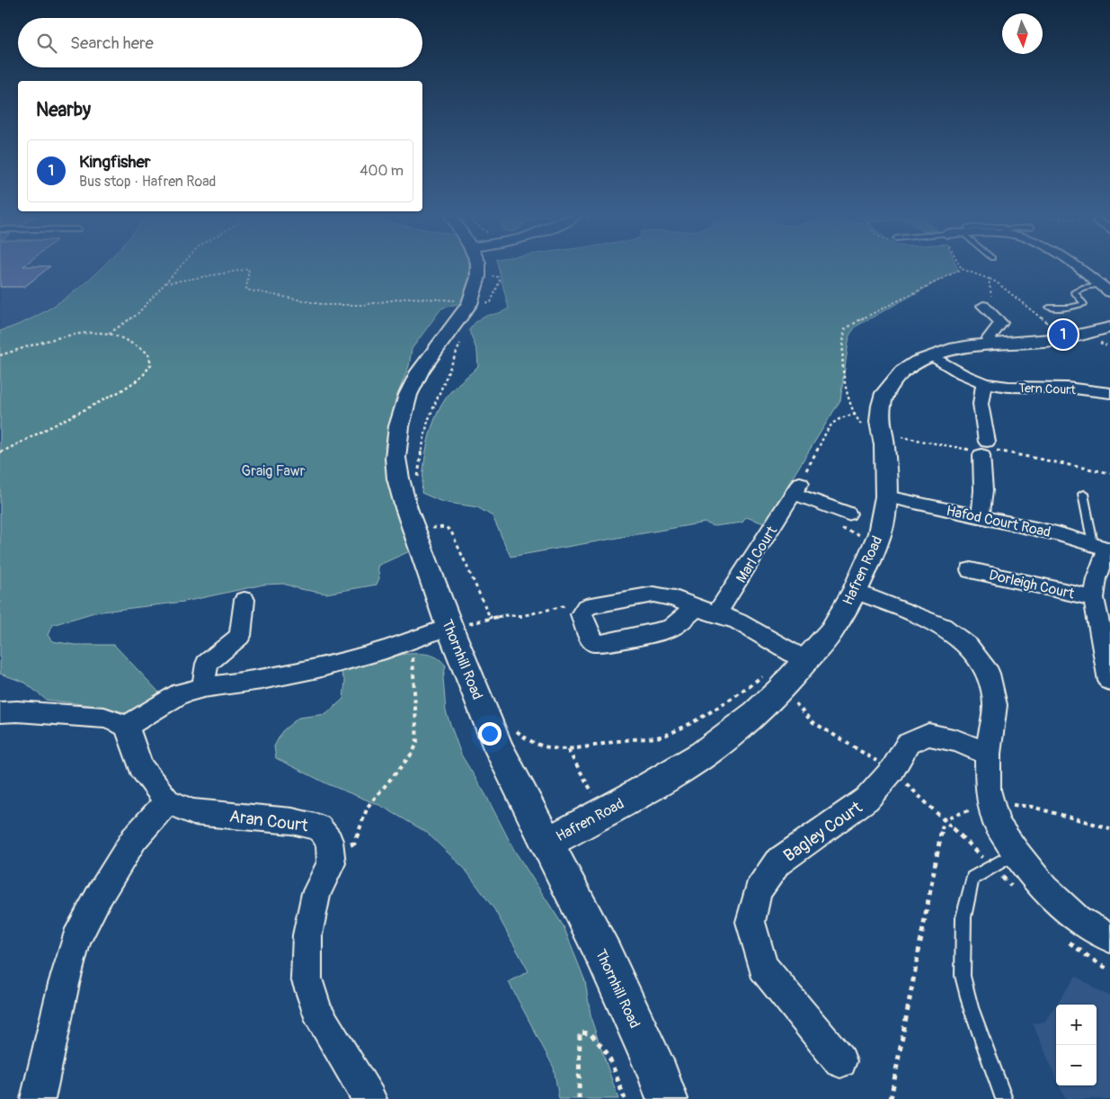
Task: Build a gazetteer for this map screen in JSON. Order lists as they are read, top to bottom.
{
  "streets": {
    "street": [
      "Tern Court",
      "Hafod Court Road",
      "Marl Court",
      "Hafren Road",
      "Dorleigh Court",
      "Thornhill Road",
      "Aran Court",
      "Bagley Court"
    ]
  },
  "crossings": [
    ["Tern Court", "Hafren Road"],
    ["Hafod Court Road", "Hafren Road"],
    ["Hafod Court Road", "Dorleigh Court"],
    ["Hafren Road", "Thornhill Road"]
  ],
  "parks": ["Graig Fawr"],
  "north": "bottom",
  "page": {
    "search": "Search here",
    "heading": "Nearby",
    "list": [
      {
        "mark": "1",
        "name": "Kingfisher",
        "note": "Bus stop · Hafren Road",
        "value": "400 m"
      }
    ],
    "pins": "1",
    "map_buttons": ["+", "−"]
  }
}
